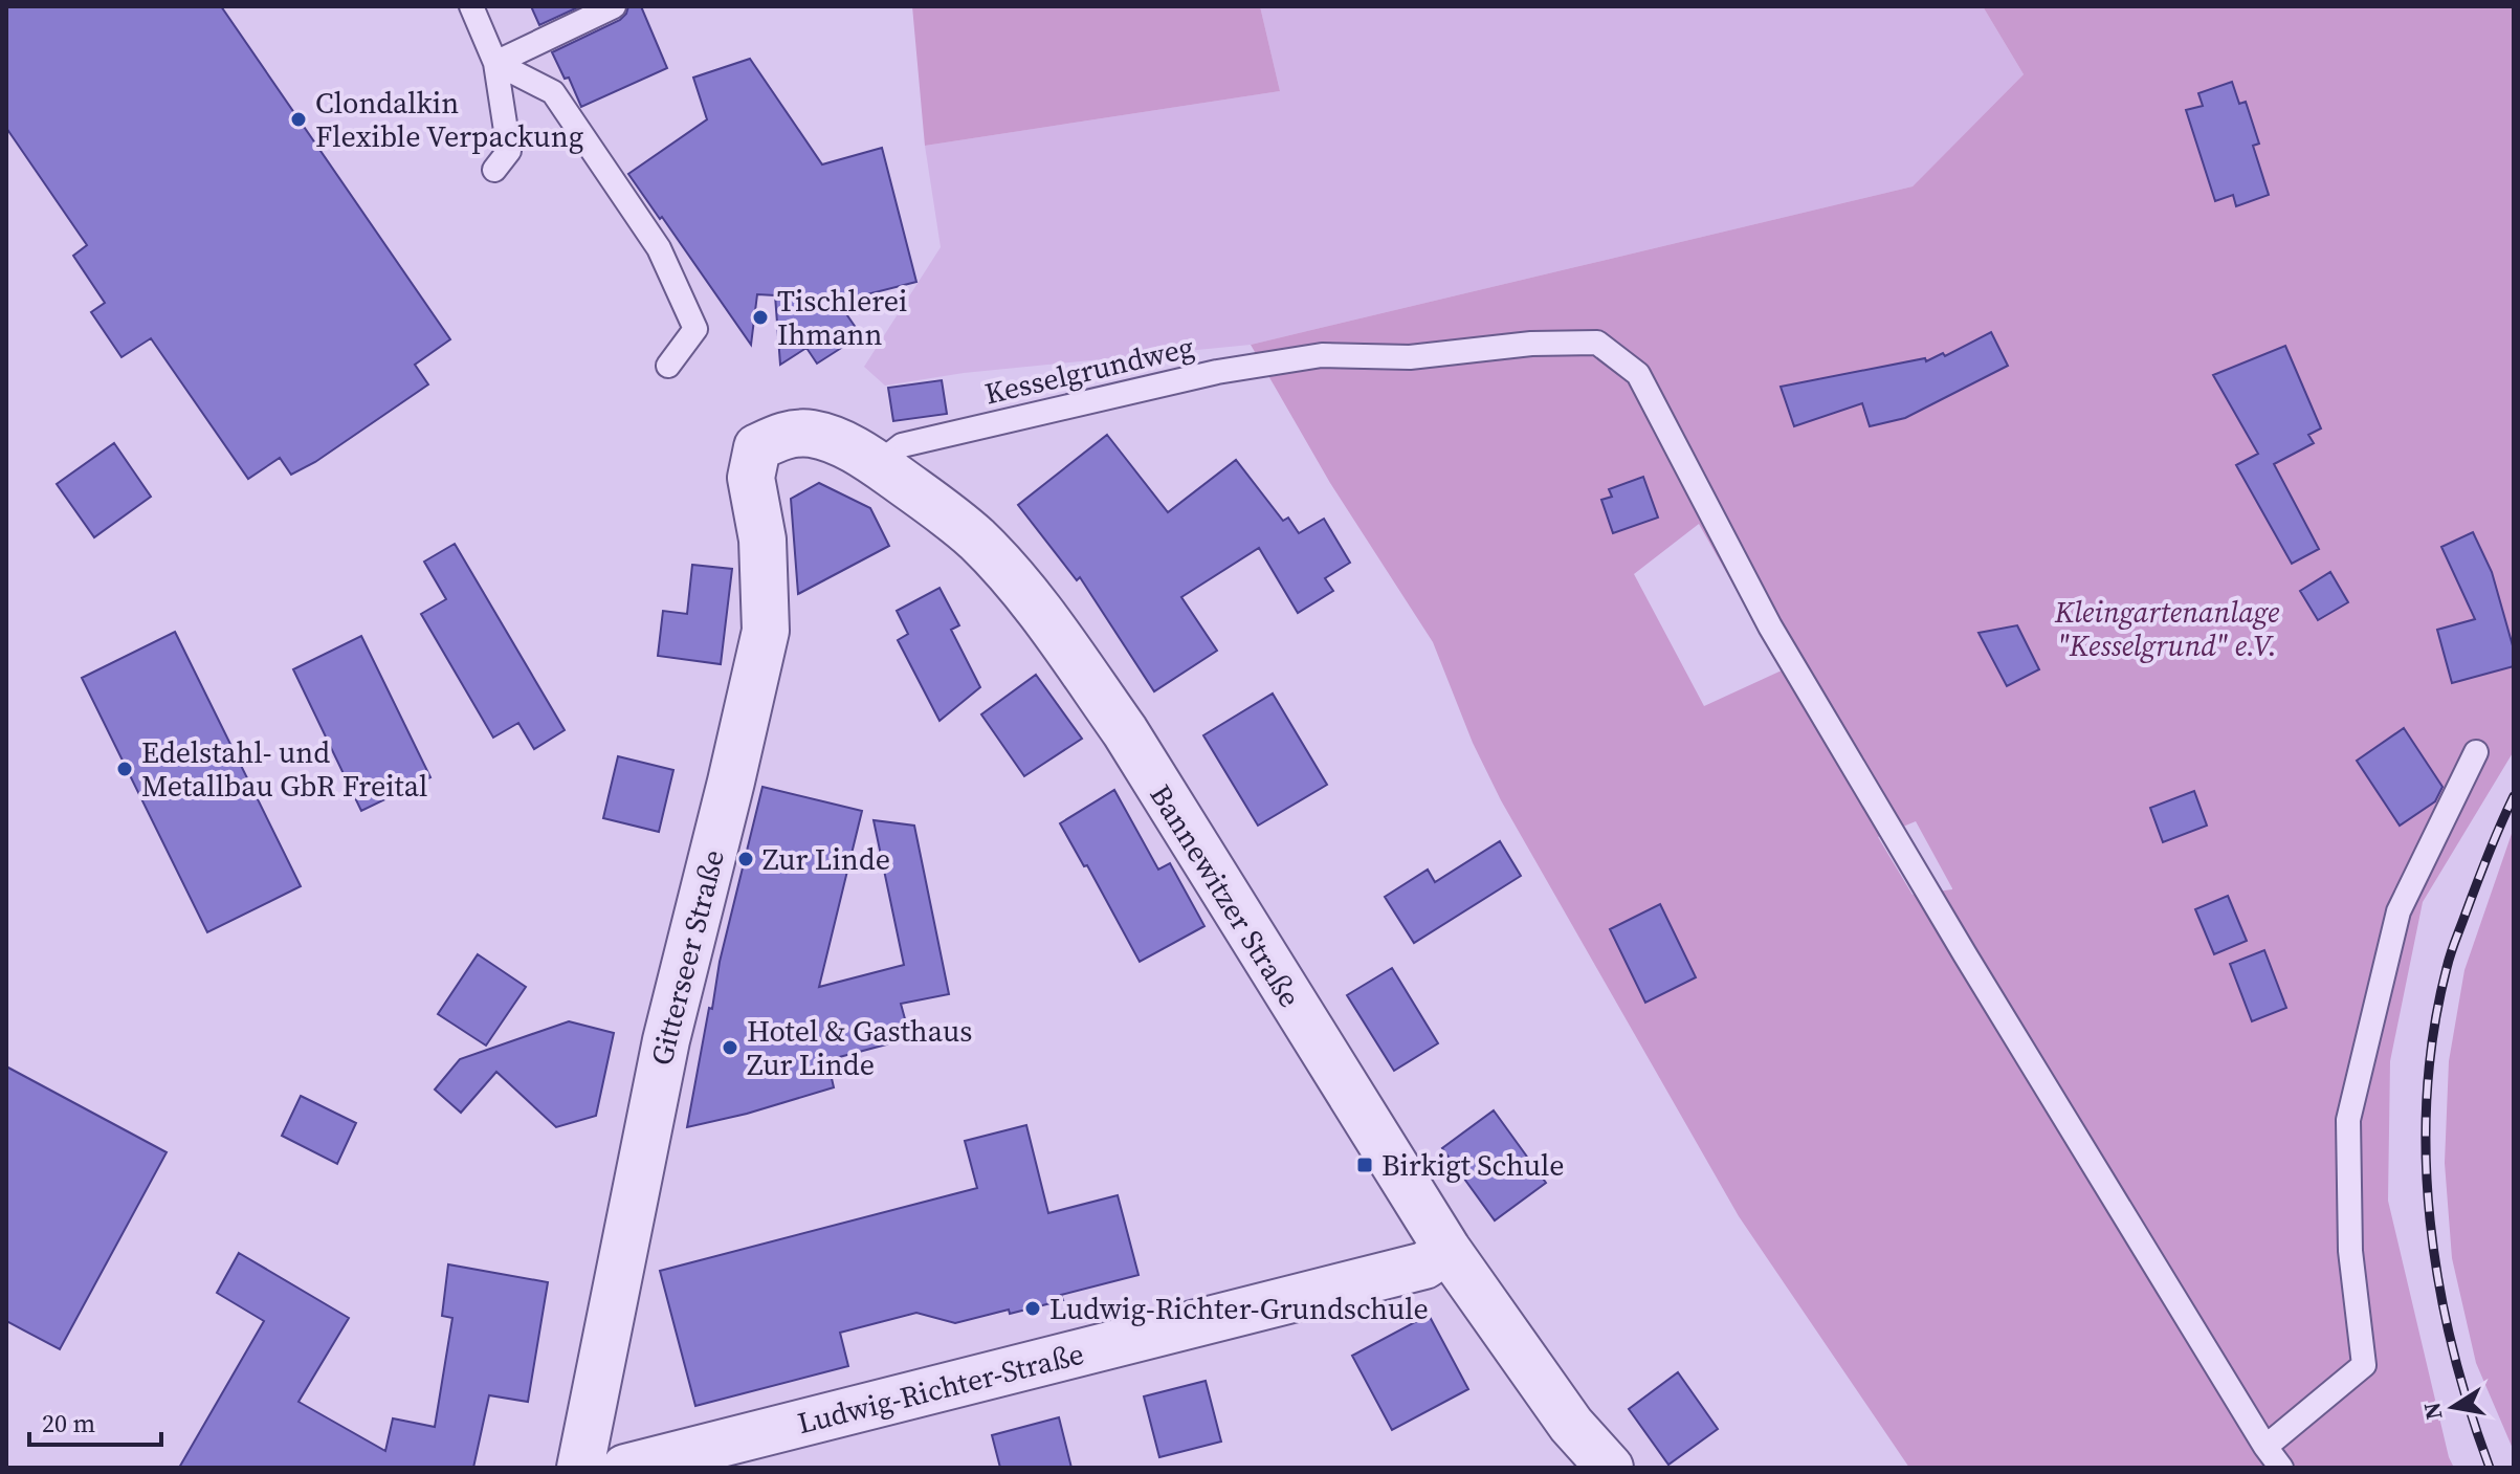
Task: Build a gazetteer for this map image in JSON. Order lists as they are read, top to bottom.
{
  "streets": {
    "street": ["Bannewitzer Straße", "Gitterseer Straße", "Ludwig-Richter-Straße"],
    "lane": ["Kesselgrundweg"]
  },
  "crossings": [
    ["Kesselgrundweg", "Bannewitzer Straße"],
    ["Bannewitzer Straße", "Gitterseer Straße"],
    ["Bannewitzer Straße", "Ludwig-Richter-Straße"],
    ["Gitterseer Straße", "Ludwig-Richter-Straße"]
  ],
  "parks": ["Kleingartenanlage \"Kesselgrund\" e.V."],
  "places": {
    "other": [
      "Clondalkin Flexible Verpackung",
      "Tischlerei Ihmann",
      "Edelstahl- und Metallbau GbR Freital",
      "Zur Linde",
      "Hotel & Gasthaus Zur Linde",
      "Ludwig-Richter-Grundschule"
    ],
    "transit": ["Birkigt Schule"]
  },
  "scale_bar": "20 m",
  "north": "left"
}
